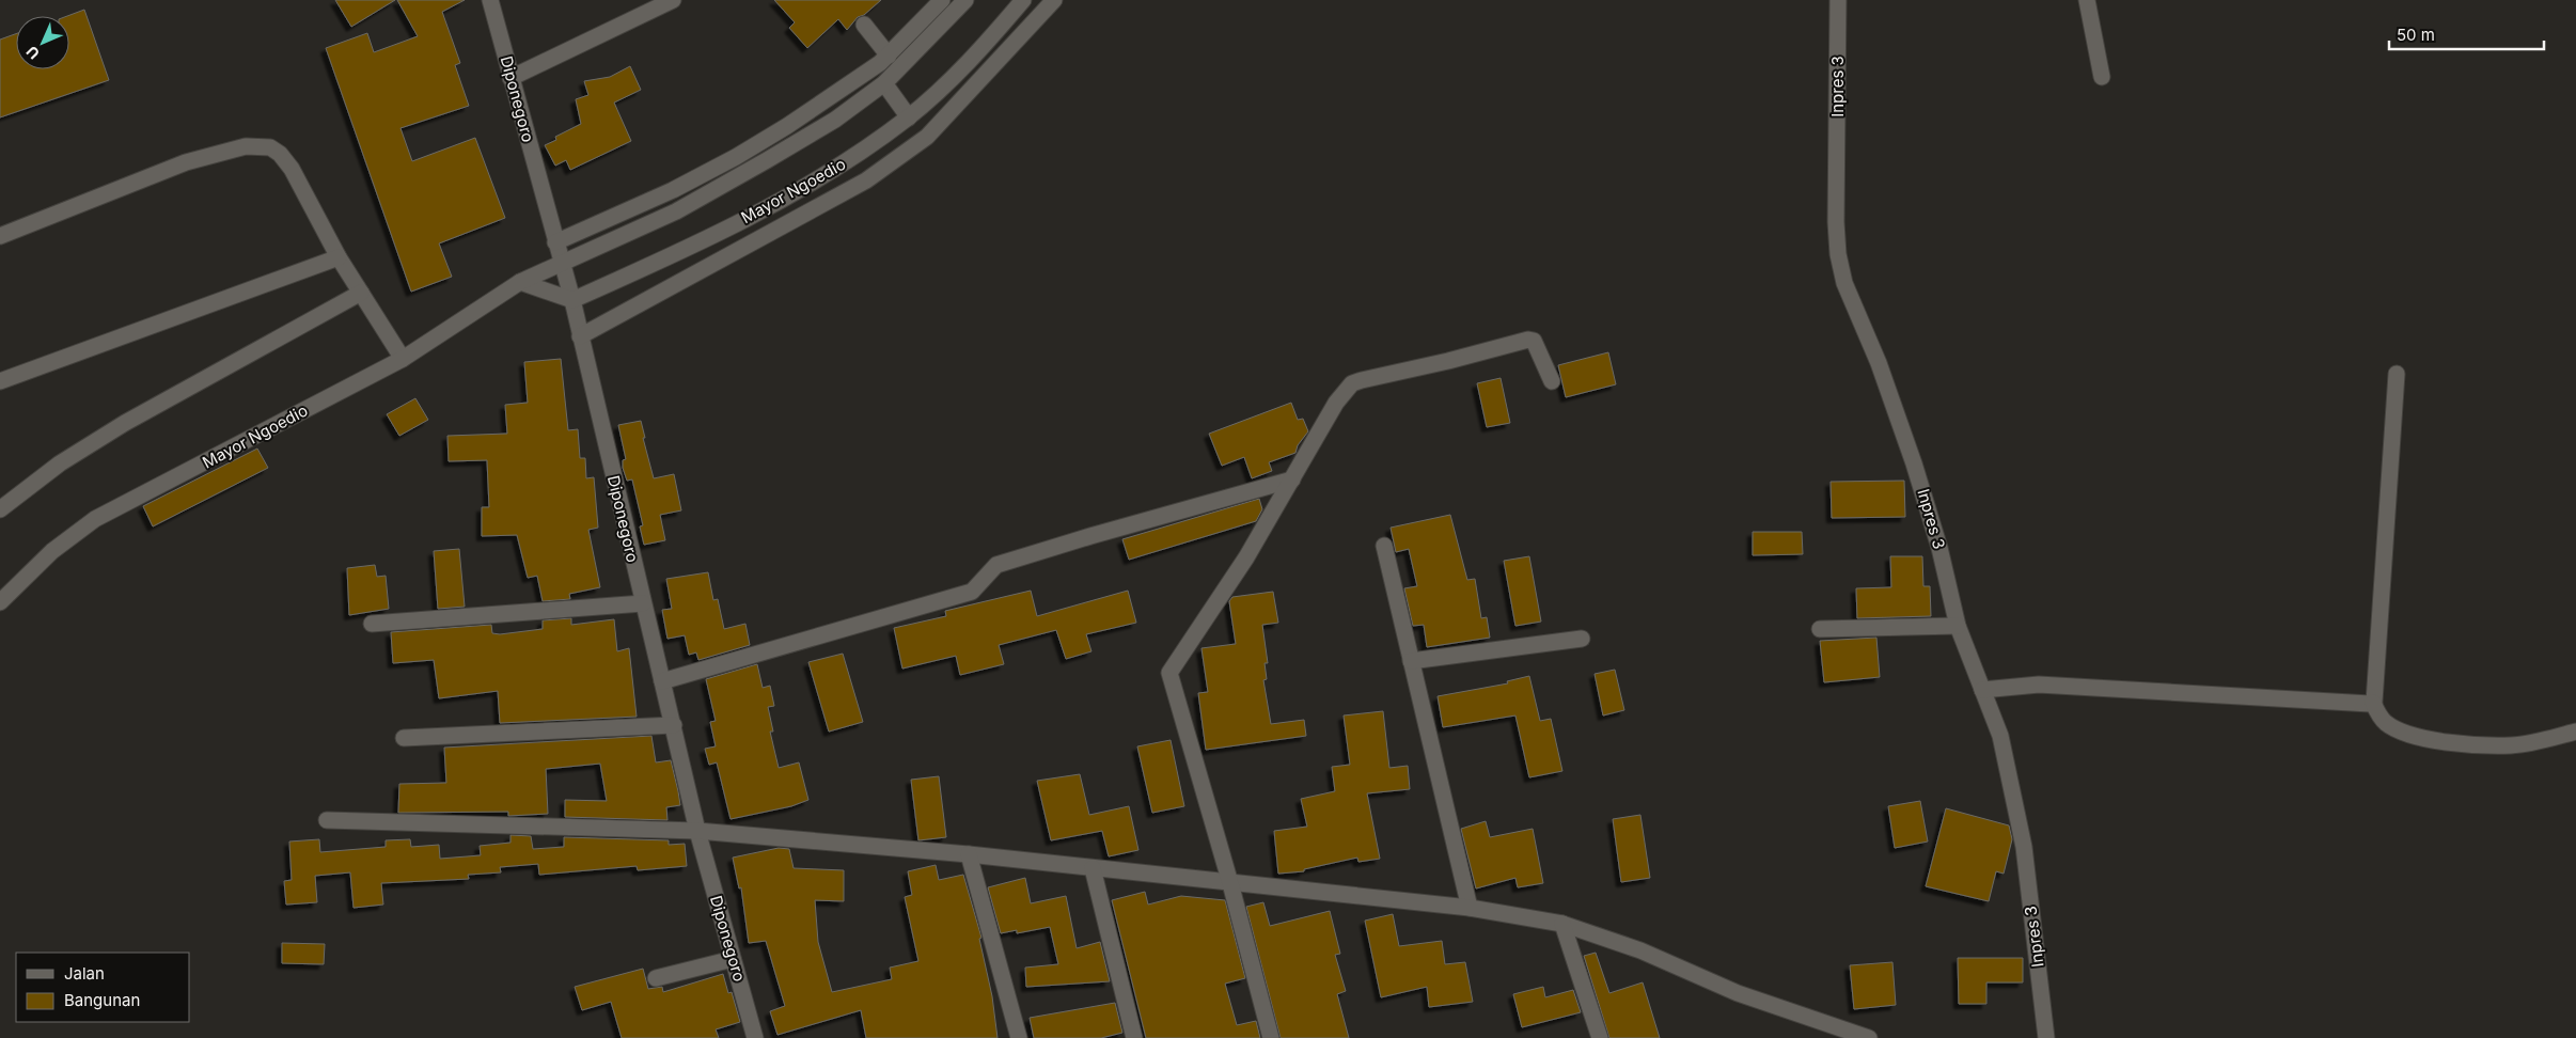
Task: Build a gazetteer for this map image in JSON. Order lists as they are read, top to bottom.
{
  "streets": {
    "street": ["Inpres 3", "Diponegoro", "Mayor Ngoedio"]
  },
  "crossings": [
    ["Diponegoro", "Mayor Ngoedio"]
  ],
  "legend": ["Jalan", "Bangunan"],
  "scale_bar": "50 m",
  "north": "bottom left"
}
